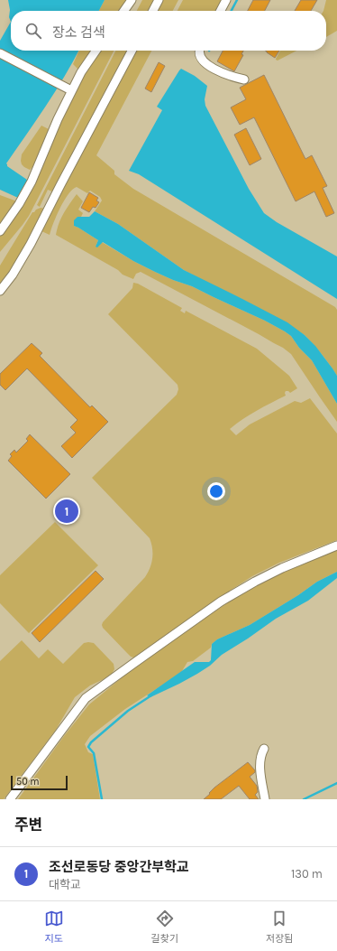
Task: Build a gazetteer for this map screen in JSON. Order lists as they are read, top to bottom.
{
  "scale_bar": "50 m",
  "page": {
    "search": "장소 검색",
    "pins": "1",
    "scale": "50 m",
    "heading": "주변",
    "list": [
      {
        "mark": "1",
        "name": "조선로동당 중앙간부학교",
        "note": "대학교",
        "value": "130 m"
      }
    ],
    "nav": ["지도", "길찾기", "저장됨"]
  }
}
